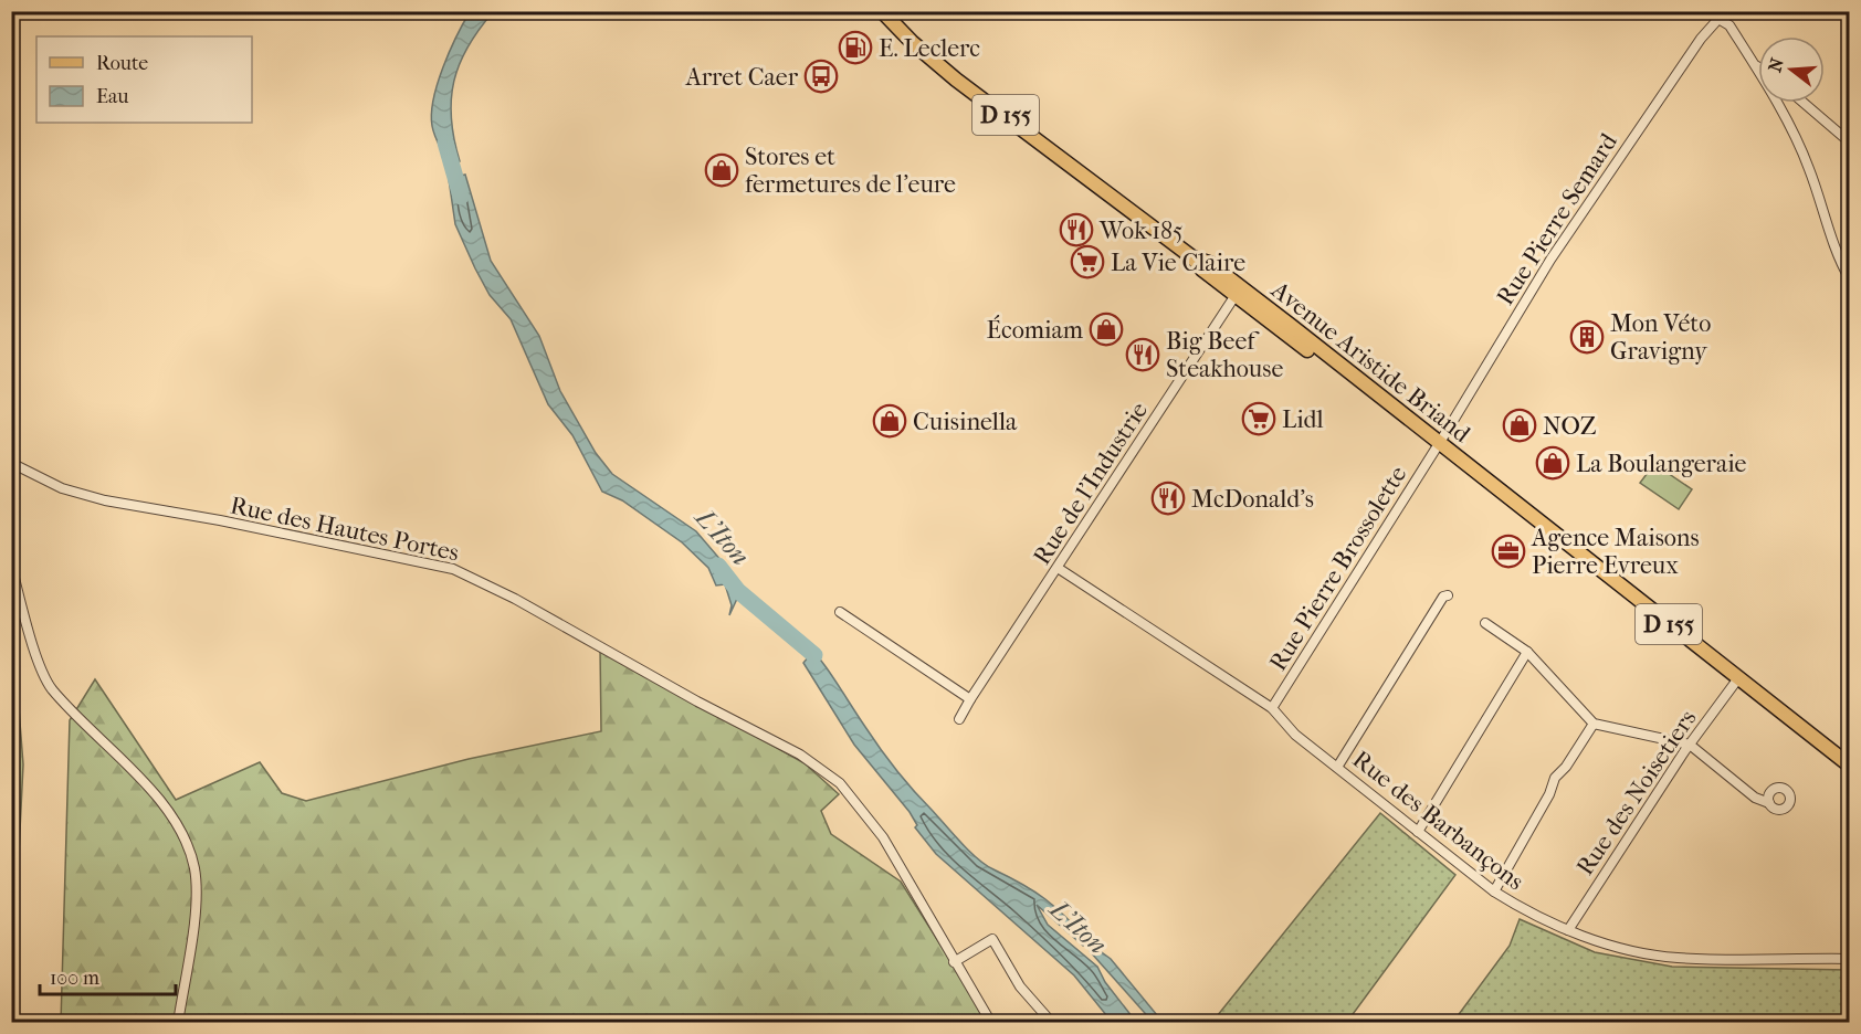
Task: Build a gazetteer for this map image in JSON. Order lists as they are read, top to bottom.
{
  "streets": {
    "main road": ["D 155", "Avenue Aristide Briand"],
    "street": [
      "Rue Pierre Semard",
      "Rue de l'Industrie",
      "Rue des Hautes Portes",
      "Rue Pierre Brossolette",
      "Rue des Noisetiers",
      "Rue des Barbançons"
    ]
  },
  "crossings": [
    ["Rue Pierre Semard", "Avenue Aristide Briand"],
    ["Rue Pierre Semard", "Rue Pierre Brossolette"],
    ["Avenue Aristide Briand", "Rue de l'Industrie"],
    ["Avenue Aristide Briand", "Rue Pierre Brossolette"],
    ["Avenue Aristide Briand", "Rue des Noisetiers"],
    ["Rue de l'Industrie", "Rue des Barbançons"],
    ["Rue Pierre Brossolette", "Rue des Barbançons"],
    ["Rue des Noisetiers", "Rue des Barbançons"]
  ],
  "water": ["L'Iton"],
  "places": {
    "fuel station": ["E. Leclerc"],
    "bus stop": ["Arret Caer"],
    "shop": [
      "Stores et fermetures de l’eure",
      "Écomiam",
      "Cuisinella",
      "NOZ",
      "La Boulangeraie"
    ],
    "restaurant": ["Wok 185", "Big Beef Steakhouse", "McDonald’s"],
    "supermarket": ["La Vie Claire", "Lidl"],
    "building": ["Mon Véto Gravigny"],
    "office": ["Agence Maisons Pierre Evreux"]
  },
  "legend": ["Route", "Eau"],
  "scale_bar": "100 m",
  "north": "left"
}
